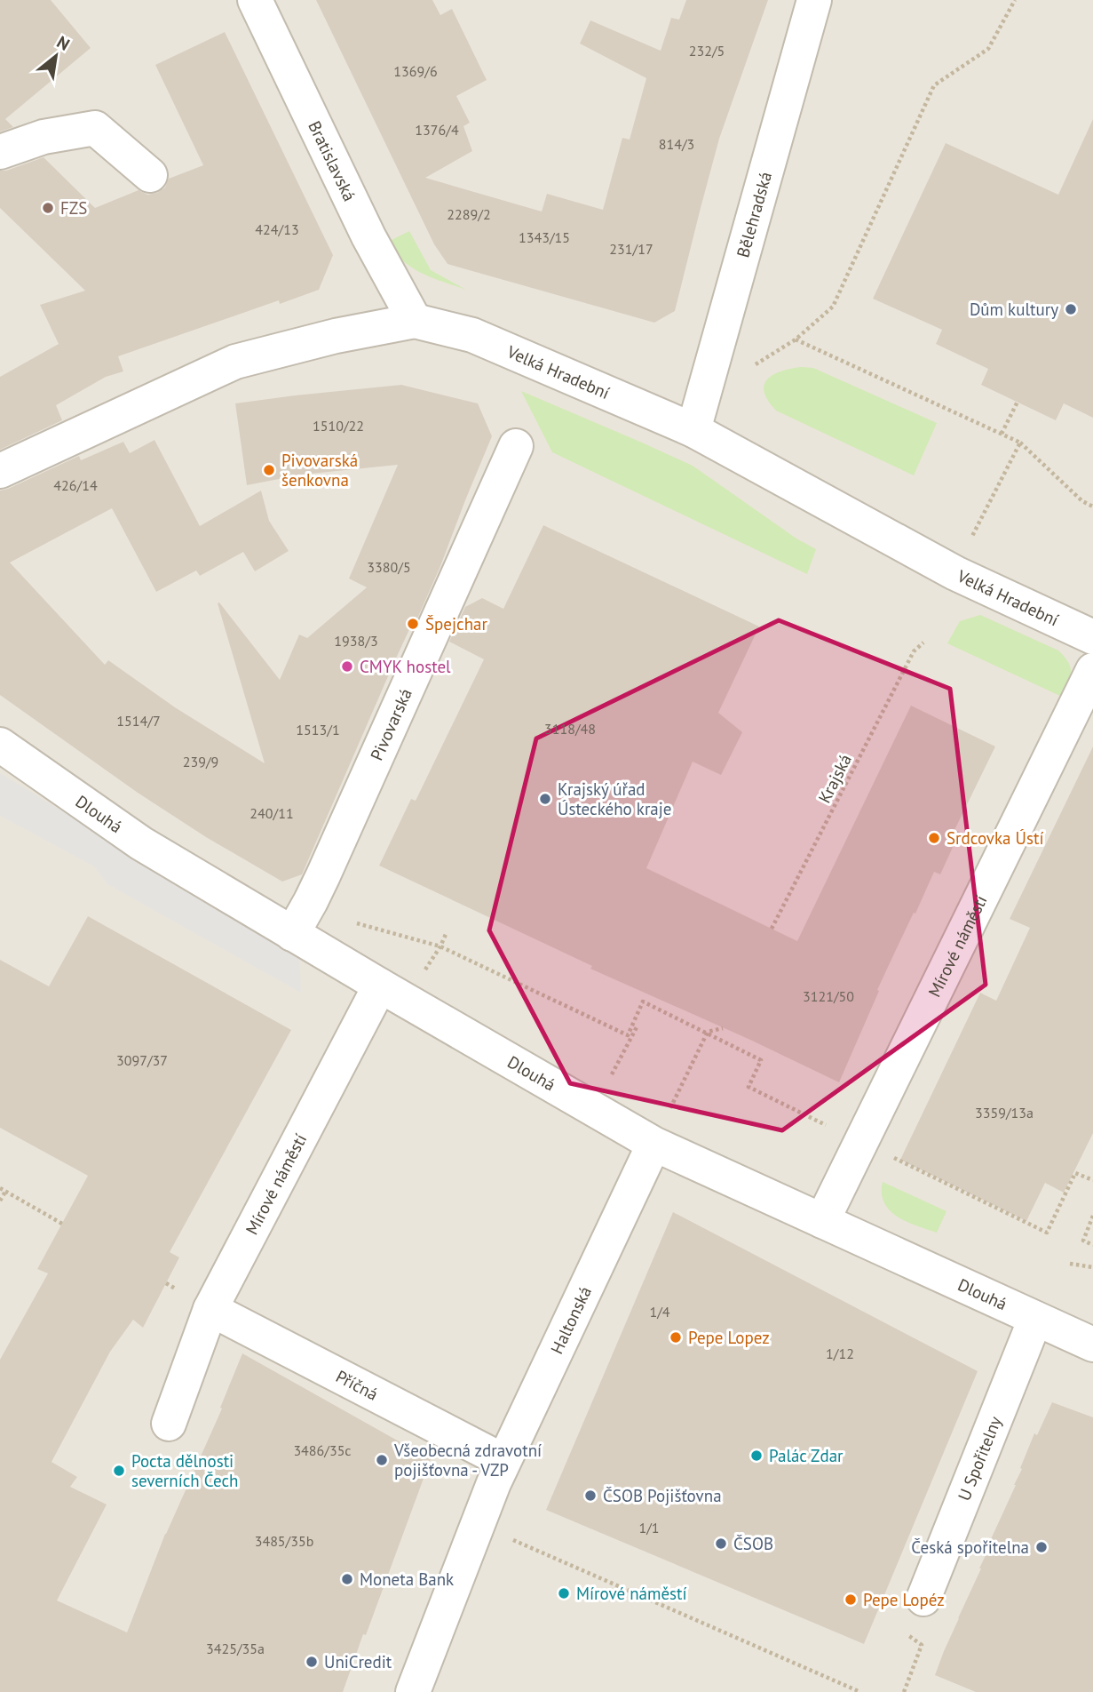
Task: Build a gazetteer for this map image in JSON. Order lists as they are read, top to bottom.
{
  "streets": {
    "street": [
      "Bratislavská",
      "Bělehradská",
      "Velká Hradební",
      "Pivovarská",
      "Dlouhá",
      "Mírové náměstí",
      "Haltonská",
      "Příčná",
      "U Spořitelny"
    ],
    "path": ["Krajská"]
  },
  "crossings": [
    ["Bratislavská", "Velká Hradební"],
    ["Bělehradská", "Velká Hradební"],
    ["Pivovarská", "Dlouhá"],
    ["Dlouhá", "Mírové náměstí"],
    ["Dlouhá", "U Spořitelny"],
    ["Mírové náměstí", "Příčná"],
    ["Haltonská", "Příčná"]
  ],
  "places": [
    "FZS",
    "Dům kultury",
    "Pivovarská šenkovna",
    "Špejchar",
    "CMYK hostel",
    "Krajský úřad Ústeckého kraje",
    "Srdcovka Ústí",
    "Pepe Lopez",
    "Palác Zdar",
    "Všeobecná zdravotní pojišťovna - VZP",
    "Pocta dělnosti severních Čech",
    "ČSOB Pojišťovna",
    "ČSOB",
    "Česká spořitelna",
    "Moneta Bank",
    "Mírové náměstí",
    "Pepe Lopéz",
    "UniCredit"
  ],
  "house_numbers": [
    "232/5",
    "1369/6",
    "1376/4",
    "814/3",
    "2289/2",
    "424/13",
    "1343/15",
    "231/17",
    "1510/22",
    "426/14",
    "3380/5",
    "1938/3",
    "1514/7",
    "3118/48",
    "1513/1",
    "239/9",
    "240/11",
    "3121/50",
    "3097/37",
    "3359/13a",
    "1/4",
    "1/12",
    "3486/35c",
    "1/1",
    "3485/35b",
    "3425/35a"
  ],
  "north": "top right"
}
